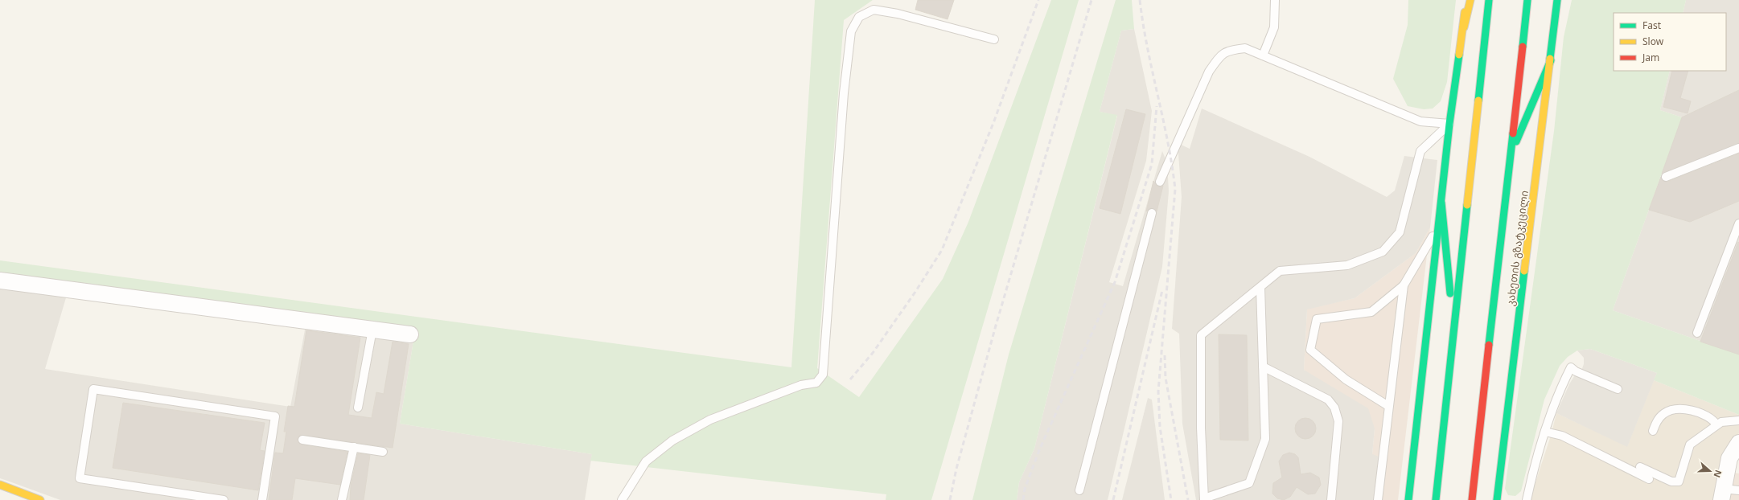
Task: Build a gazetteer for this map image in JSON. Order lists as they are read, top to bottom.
{
  "streets": {
    "main road": ["კახეთის გზატკეცილი"]
  },
  "legend": ["Fast", "Slow", "Jam"],
  "north": "right"
}
